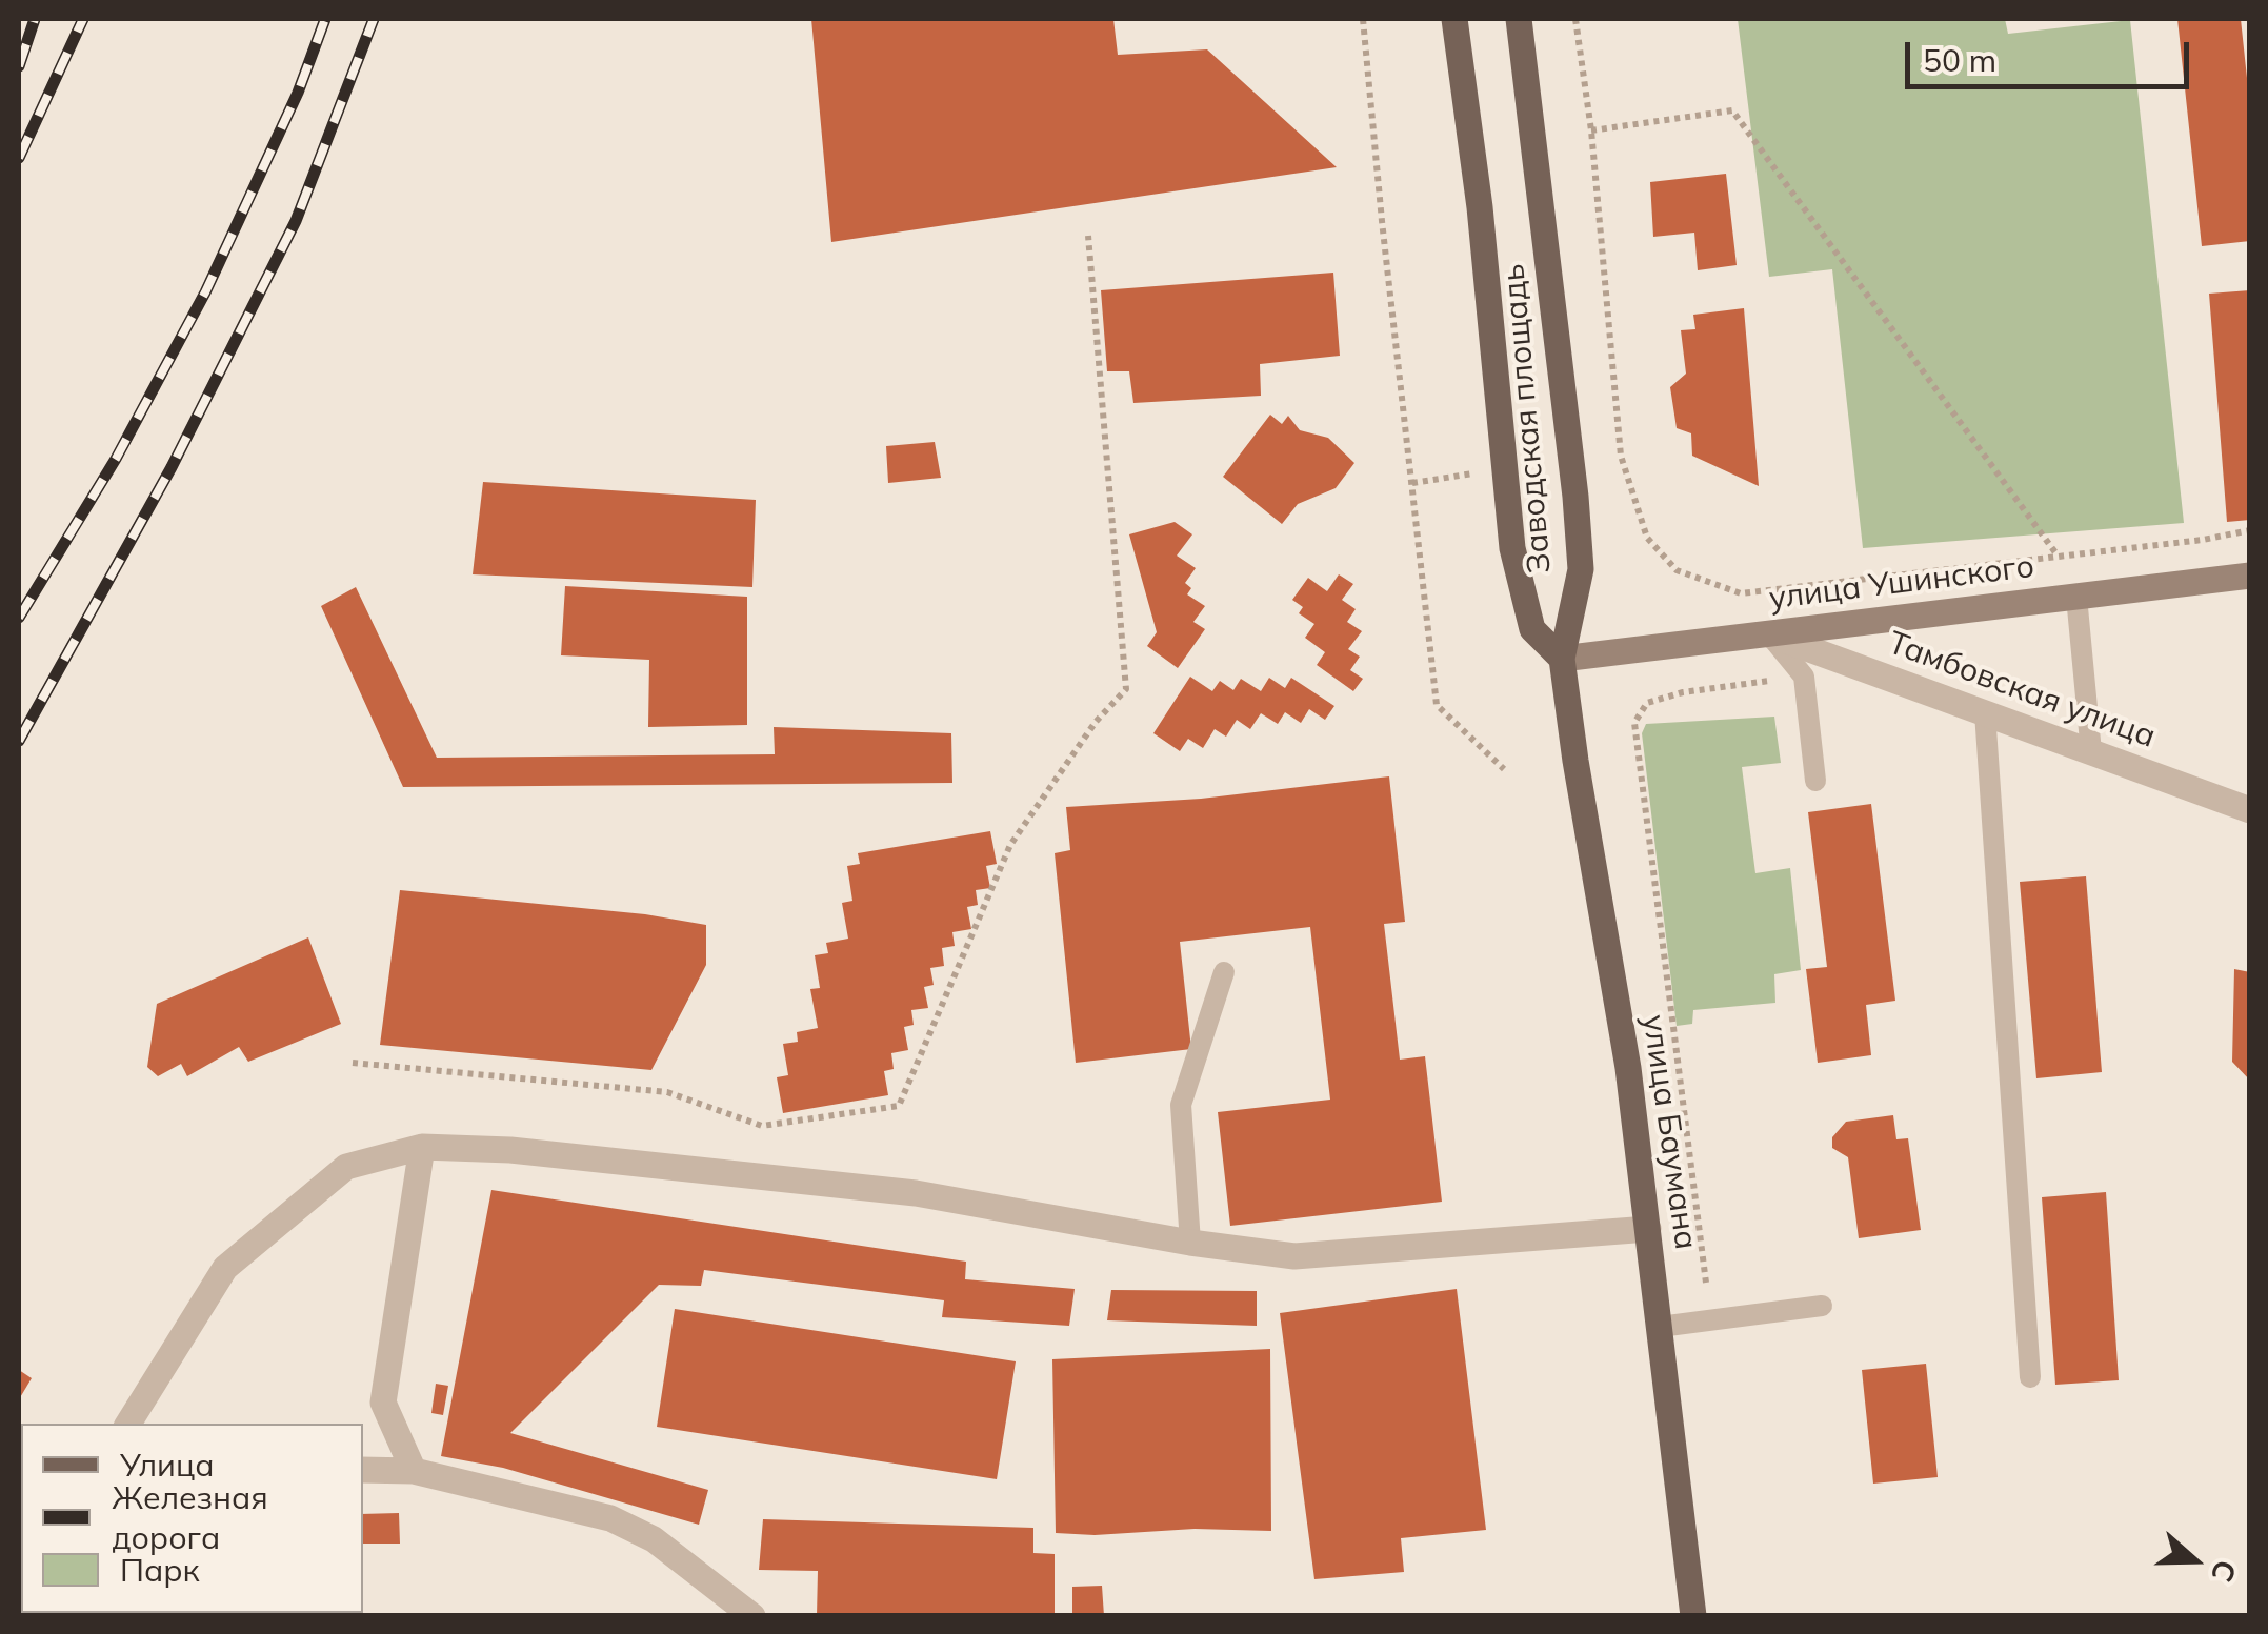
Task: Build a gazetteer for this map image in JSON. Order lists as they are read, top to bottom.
{
  "streets": {
    "main road": ["Заводская площадь", "улица Баумана"],
    "street": ["улица Ушинского", "Тамбовская улица"]
  },
  "crossings": [
    ["Заводская площадь", "улица Ушинского"],
    ["Заводская площадь", "улица Баумана"],
    ["улица Ушинского", "Тамбовская улица"],
    ["улица Ушинского", "улица Баумана"]
  ],
  "legend": ["Улица", "Железная дорога", "Парк"],
  "scale_bar": "50 m",
  "north": "right"
}
